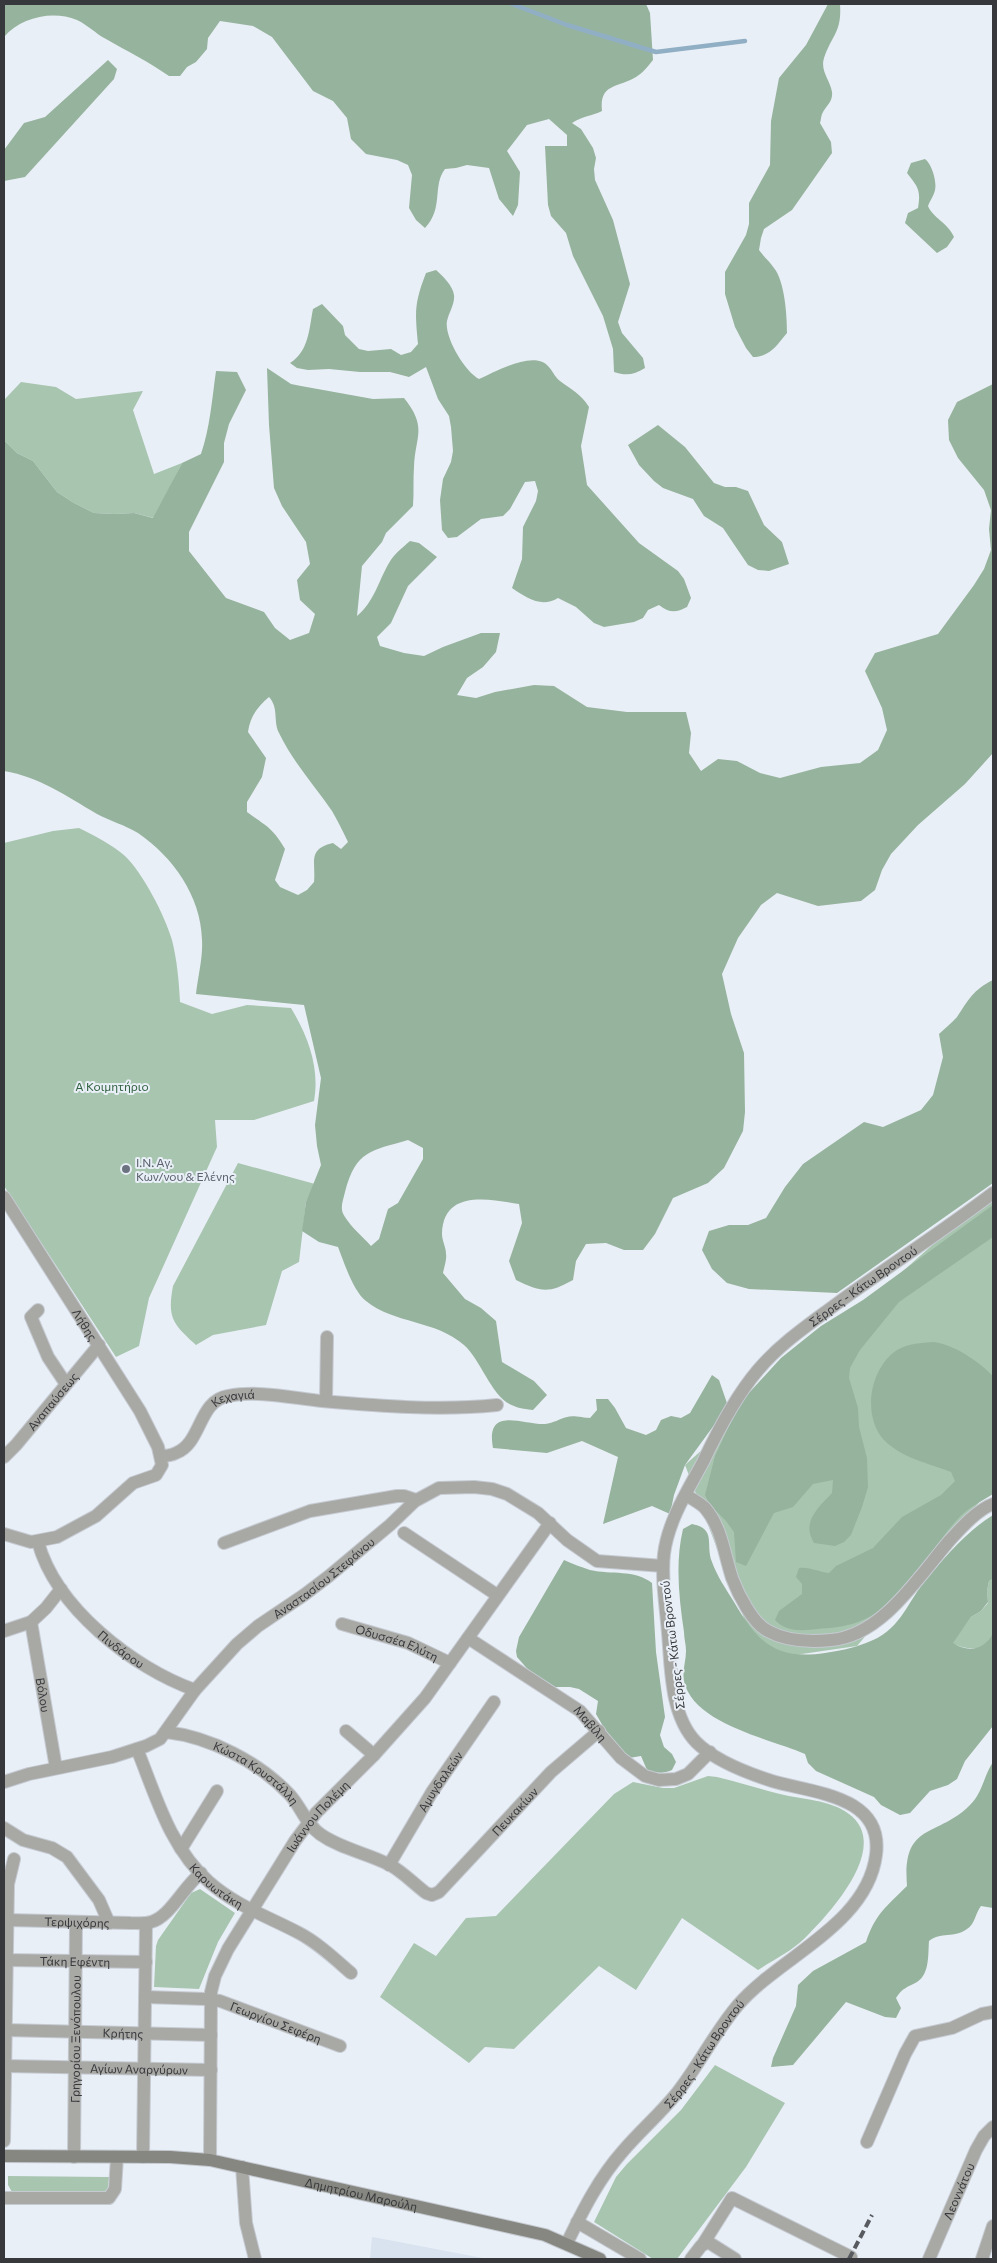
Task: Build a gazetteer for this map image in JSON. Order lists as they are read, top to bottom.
{
  "streets": {
    "main road": ["Δημητρίου Μαρούλη"],
    "street": [
      "Σέρρες - Κάτω Βροντού",
      "Λήθης",
      "Κεχαγιά",
      "Αναπαύσεως",
      "Αναστασίου Στεφάνου",
      "Οδυσσέα Ελύτη",
      "Πινδάρου",
      "Βόλου",
      "Μαβίλη",
      "Κώστα Κρυστάλλη",
      "Αμυγδαλεών",
      "Πευκακίων",
      "Ιωάννου Πολέμη",
      "Καρυωτάκη",
      "Τερψιχόρης",
      "Τάκη Εφέντη",
      "Γεωργίου Σεφέρη",
      "Κρήτης",
      "Γρηγορίου Ξενόπουλου",
      "Αγίων Αναργύρων",
      "Λεοννάτου"
    ]
  },
  "crossings": [
    ["Σέρρες - Κάτω Βροντού", "Αναστασίου Στεφάνου"],
    ["Σέρρες - Κάτω Βροντού", "Μαβίλη"],
    ["Σέρρες - Κάτω Βροντού", "Δημητρίου Μαρούλη"],
    ["Λήθης", "Κεχαγιά"],
    ["Λήθης", "Αναπαύσεως"],
    ["Αναστασίου Στεφάνου", "Πινδάρου"],
    ["Αναστασίου Στεφάνου", "Βόλου"],
    ["Αναστασίου Στεφάνου", "Κώστα Κρυστάλλη"],
    ["Αναστασίου Στεφάνου", "Ιωάννου Πολέμη"],
    ["Αναστασίου Στεφάνου", "Καρυωτάκη"],
    ["Οδυσσέα Ελύτη", "Ιωάννου Πολέμη"],
    ["Μαβίλη", "Πευκακίων"],
    ["Μαβίλη", "Ιωάννου Πολέμη"],
    ["Κώστα Κρυστάλλη", "Αμυγδαλεών"],
    ["Κώστα Κρυστάλλη", "Πευκακίων"],
    ["Κώστα Κρυστάλλη", "Ιωάννου Πολέμη"],
    ["Ιωάννου Πολέμη", "Καρυωτάκη"],
    ["Ιωάννου Πολέμη", "Γεωργίου Σεφέρη"],
    ["Ιωάννου Πολέμη", "Κρήτης"],
    ["Ιωάννου Πολέμη", "Αγίων Αναργύρων"],
    ["Ιωάννου Πολέμη", "Δημητρίου Μαρούλη"],
    ["Τερψιχόρης", "Γρηγορίου Ξενόπουλου"],
    ["Τάκη Εφέντη", "Γρηγορίου Ξενόπουλου"],
    ["Κρήτης", "Γρηγορίου Ξενόπουλου"],
    ["Γρηγορίου Ξενόπουλου", "Αγίων Αναργύρων"],
    ["Γρηγορίου Ξενόπουλου", "Δημητρίου Μαρούλη"]
  ],
  "parks": ["Ά Κοιμητήριο"],
  "places": ["Ι.Ν. Αγ. Κων/νου & Ελένης"]
}
